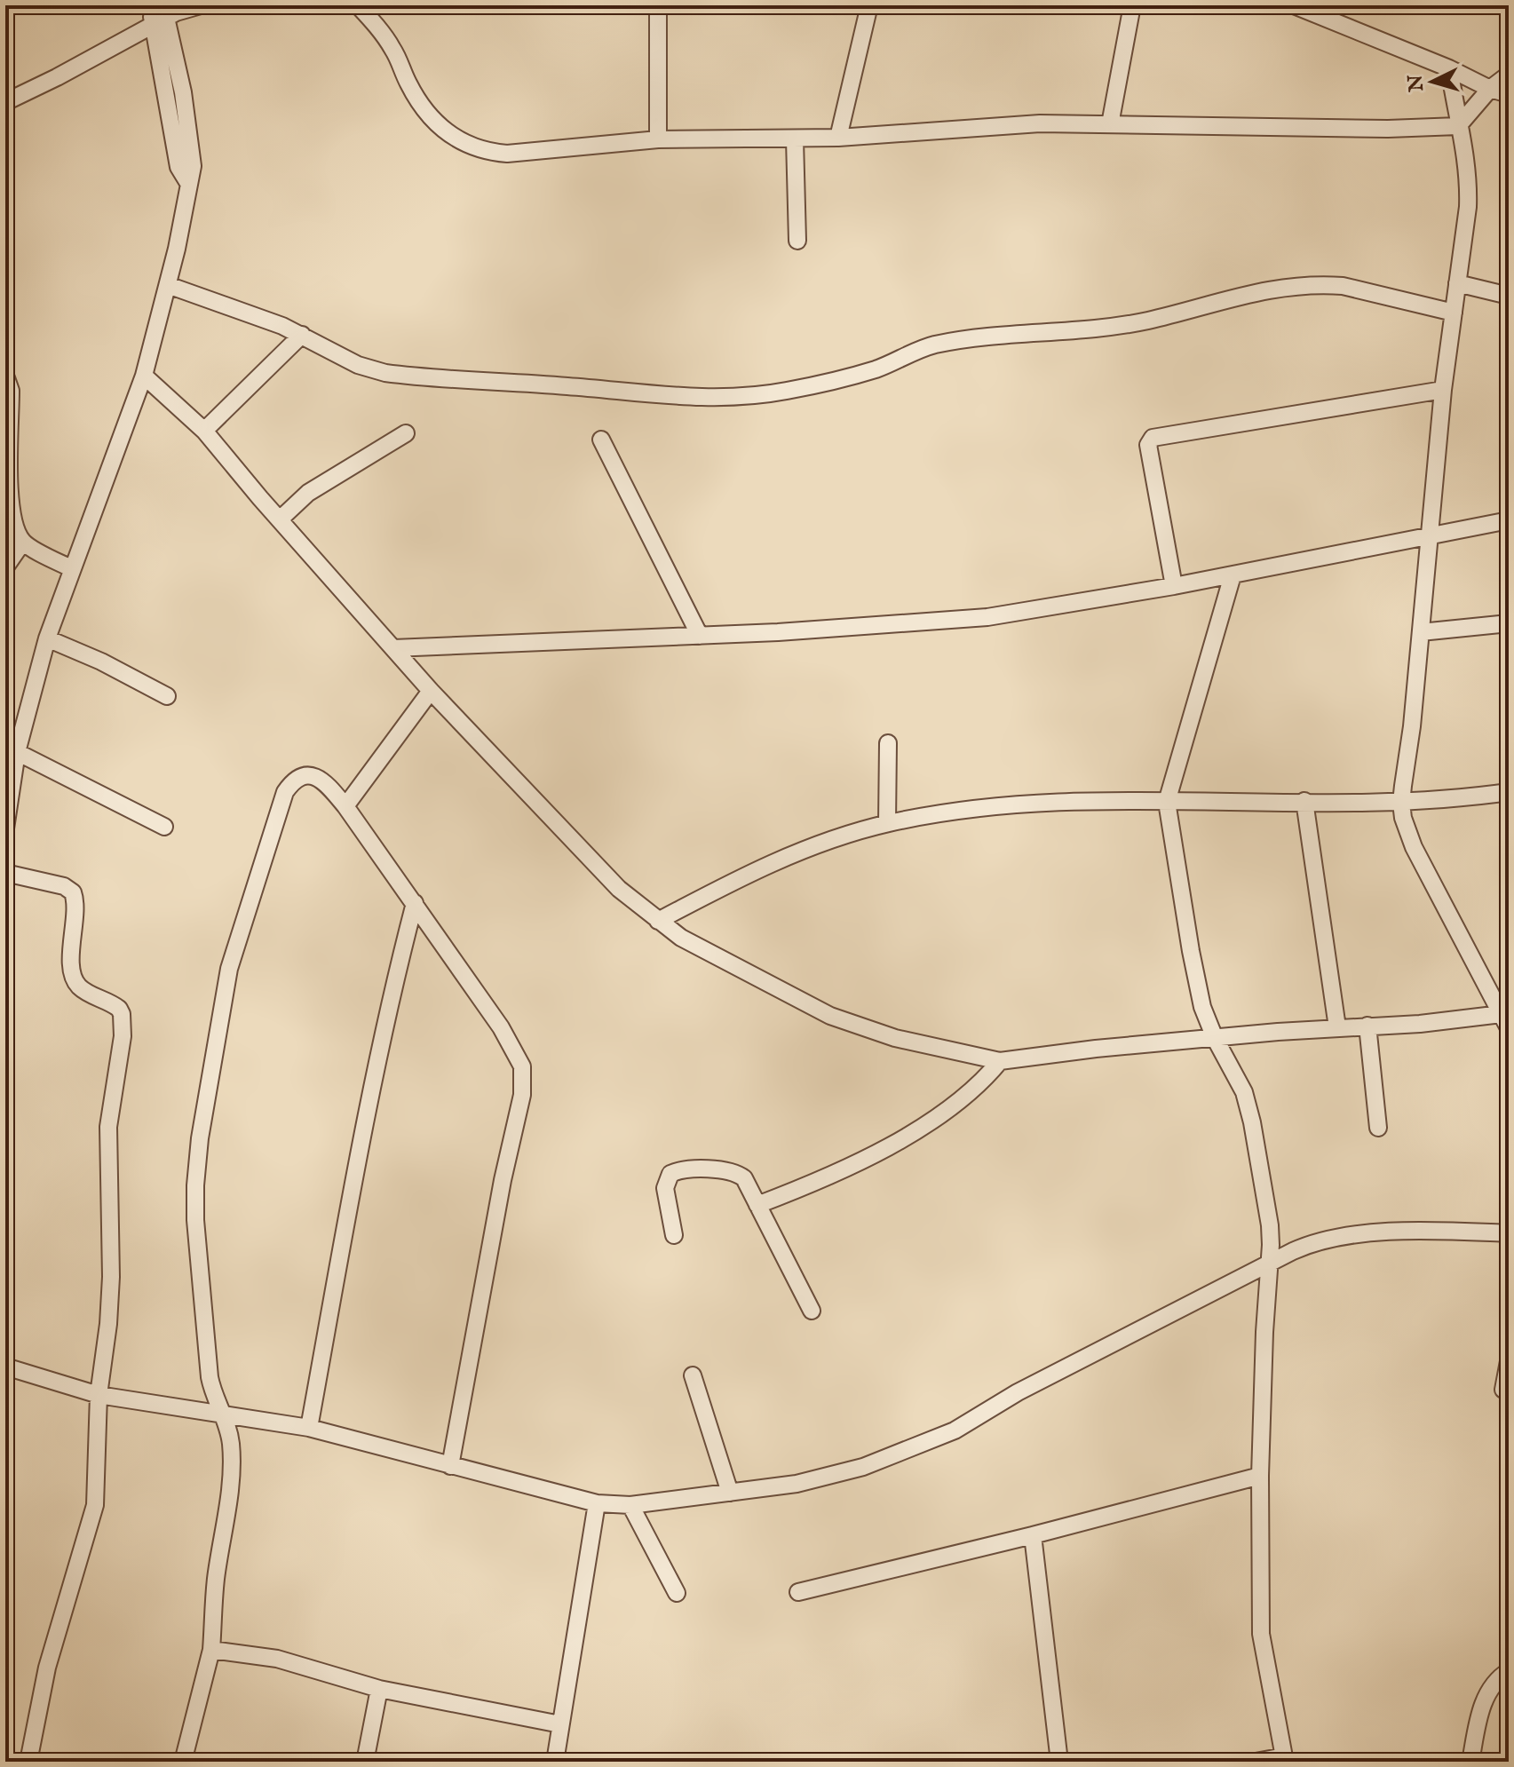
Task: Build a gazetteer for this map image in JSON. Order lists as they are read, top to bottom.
{
  "north": "left"
}
